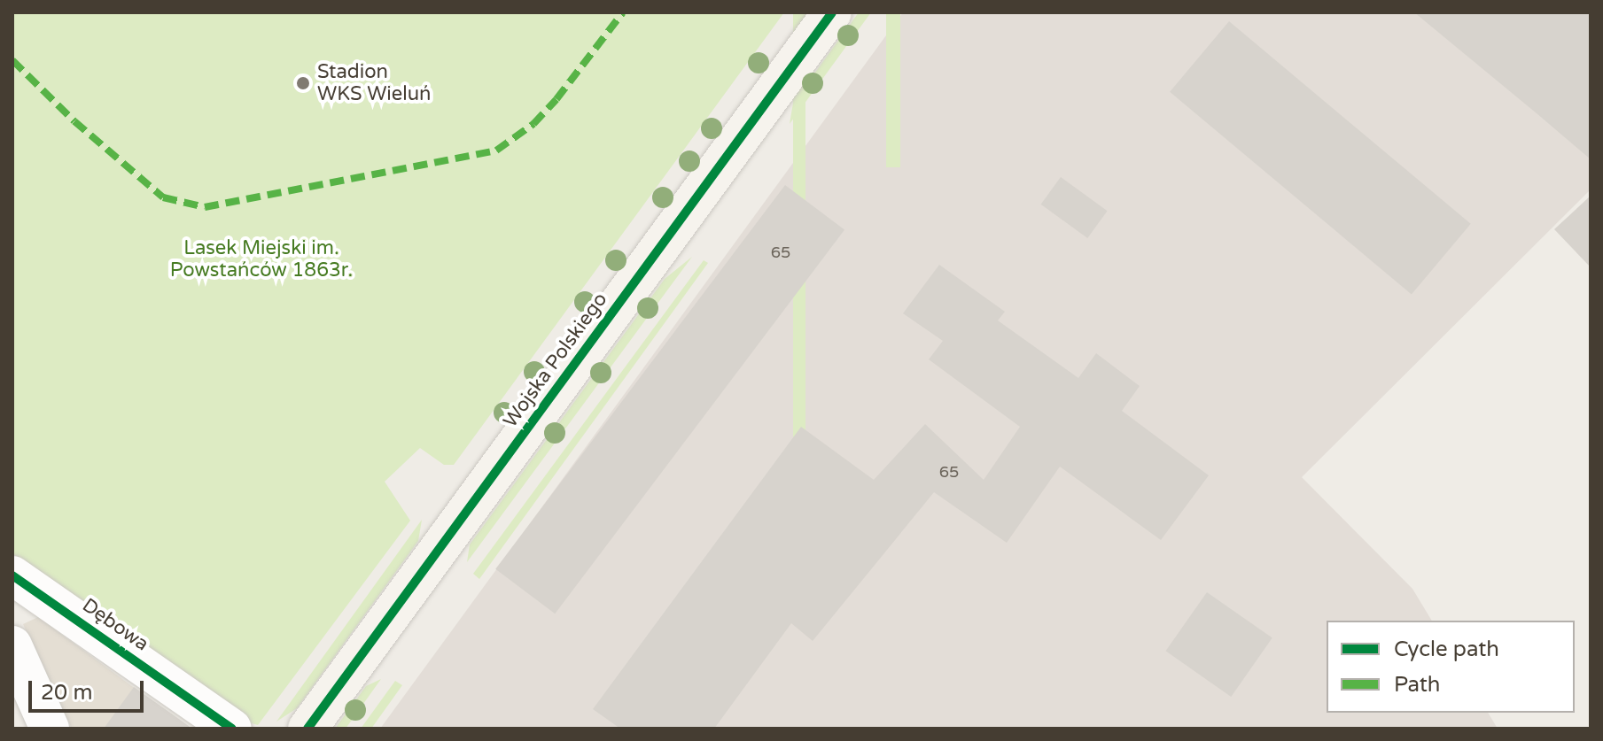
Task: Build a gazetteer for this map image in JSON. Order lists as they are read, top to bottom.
{
  "streets": {
    "street": ["Wojska Polskiego", "Dębowa"]
  },
  "parks": ["Lasek Miejski im. Powstańców 1863r."],
  "places": ["Stadion WKS Wieluń"],
  "house_numbers": ["65", "65"],
  "legend": ["Cycle path", "Path"],
  "scale_bar": "20 m"
}
